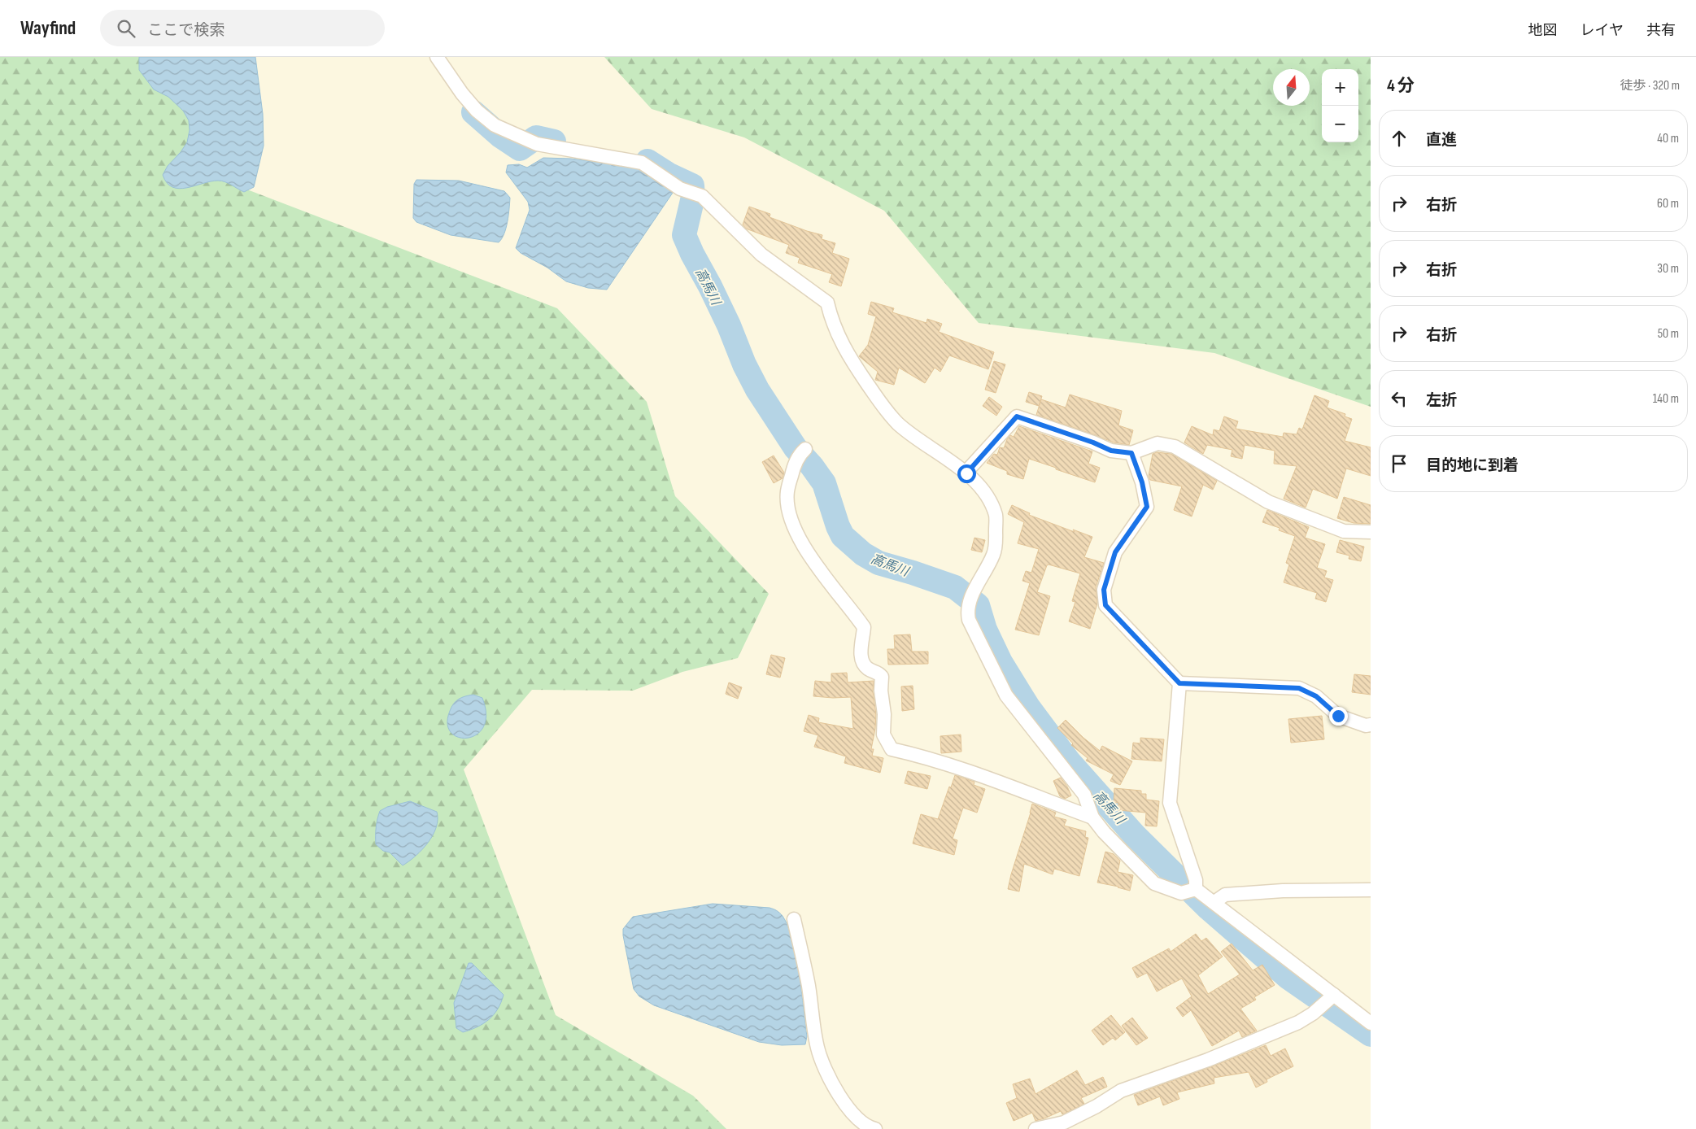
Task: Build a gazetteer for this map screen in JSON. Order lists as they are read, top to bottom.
{
  "water": ["高馬川"],
  "north": "top",
  "page": {
    "header": "Wayfind",
    "search": "ここで検索",
    "nav": ["地図", "レイヤ", "共有"],
    "heading": ["4 分", "徒歩 · 320 m"],
    "map_buttons": ["+", "−"],
    "list": [
      ["直進", "40 m"],
      ["右折", "60 m"],
      ["右折", "30 m"],
      ["右折", "50 m"],
      ["左折", "140 m"],
      "目的地に到着"
    ]
  }
}
